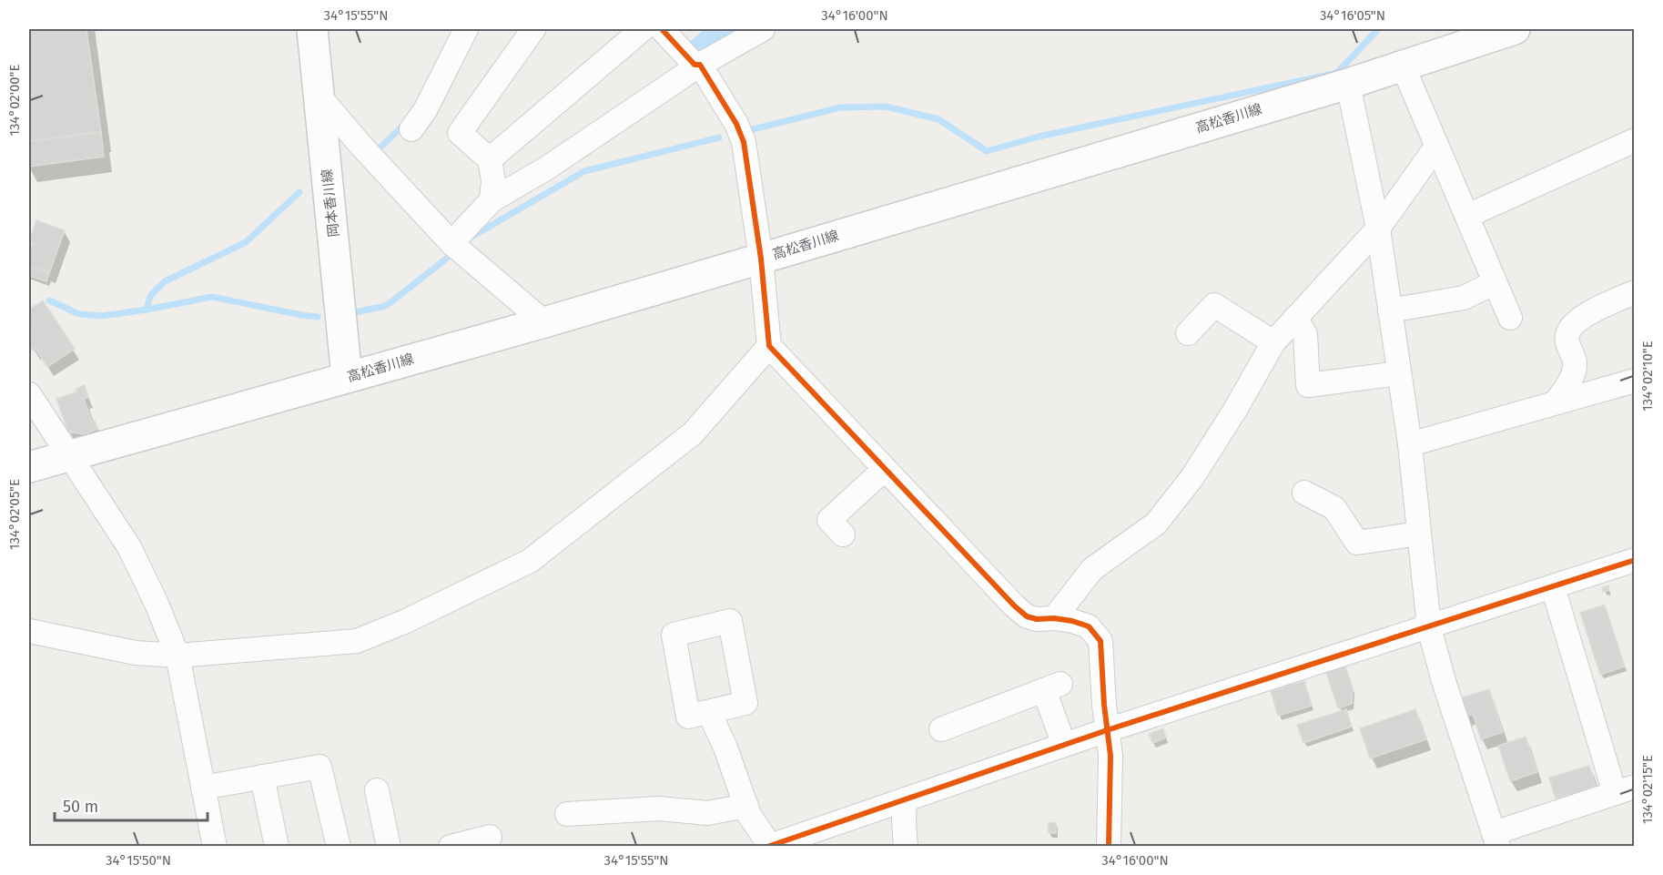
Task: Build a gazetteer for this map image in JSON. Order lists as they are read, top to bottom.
{
  "streets": {
    "main road": ["高松香川線", "岡本香川線"]
  },
  "crossings": [
    ["高松香川線", "岡本香川線"]
  ],
  "scale_bar": "50 m",
  "coordinates": [
    "34°15'55\"N",
    "34°16'00\"N",
    "34°16'05\"N",
    "134°02'00\"E",
    "134°02'10\"E",
    "134°02'05\"E",
    "134°02'15\"E",
    "34°15'50\"N"
  ]
}
